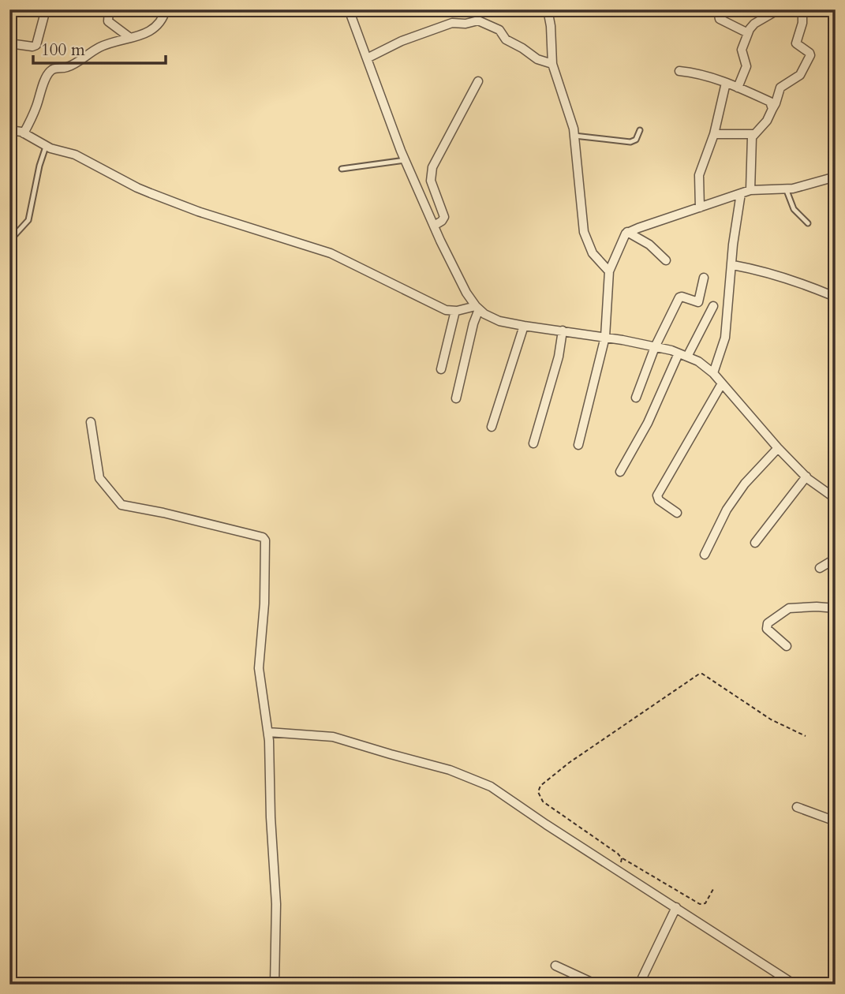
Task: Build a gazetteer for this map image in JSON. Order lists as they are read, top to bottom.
{
  "scale_bar": "100 m"
}
